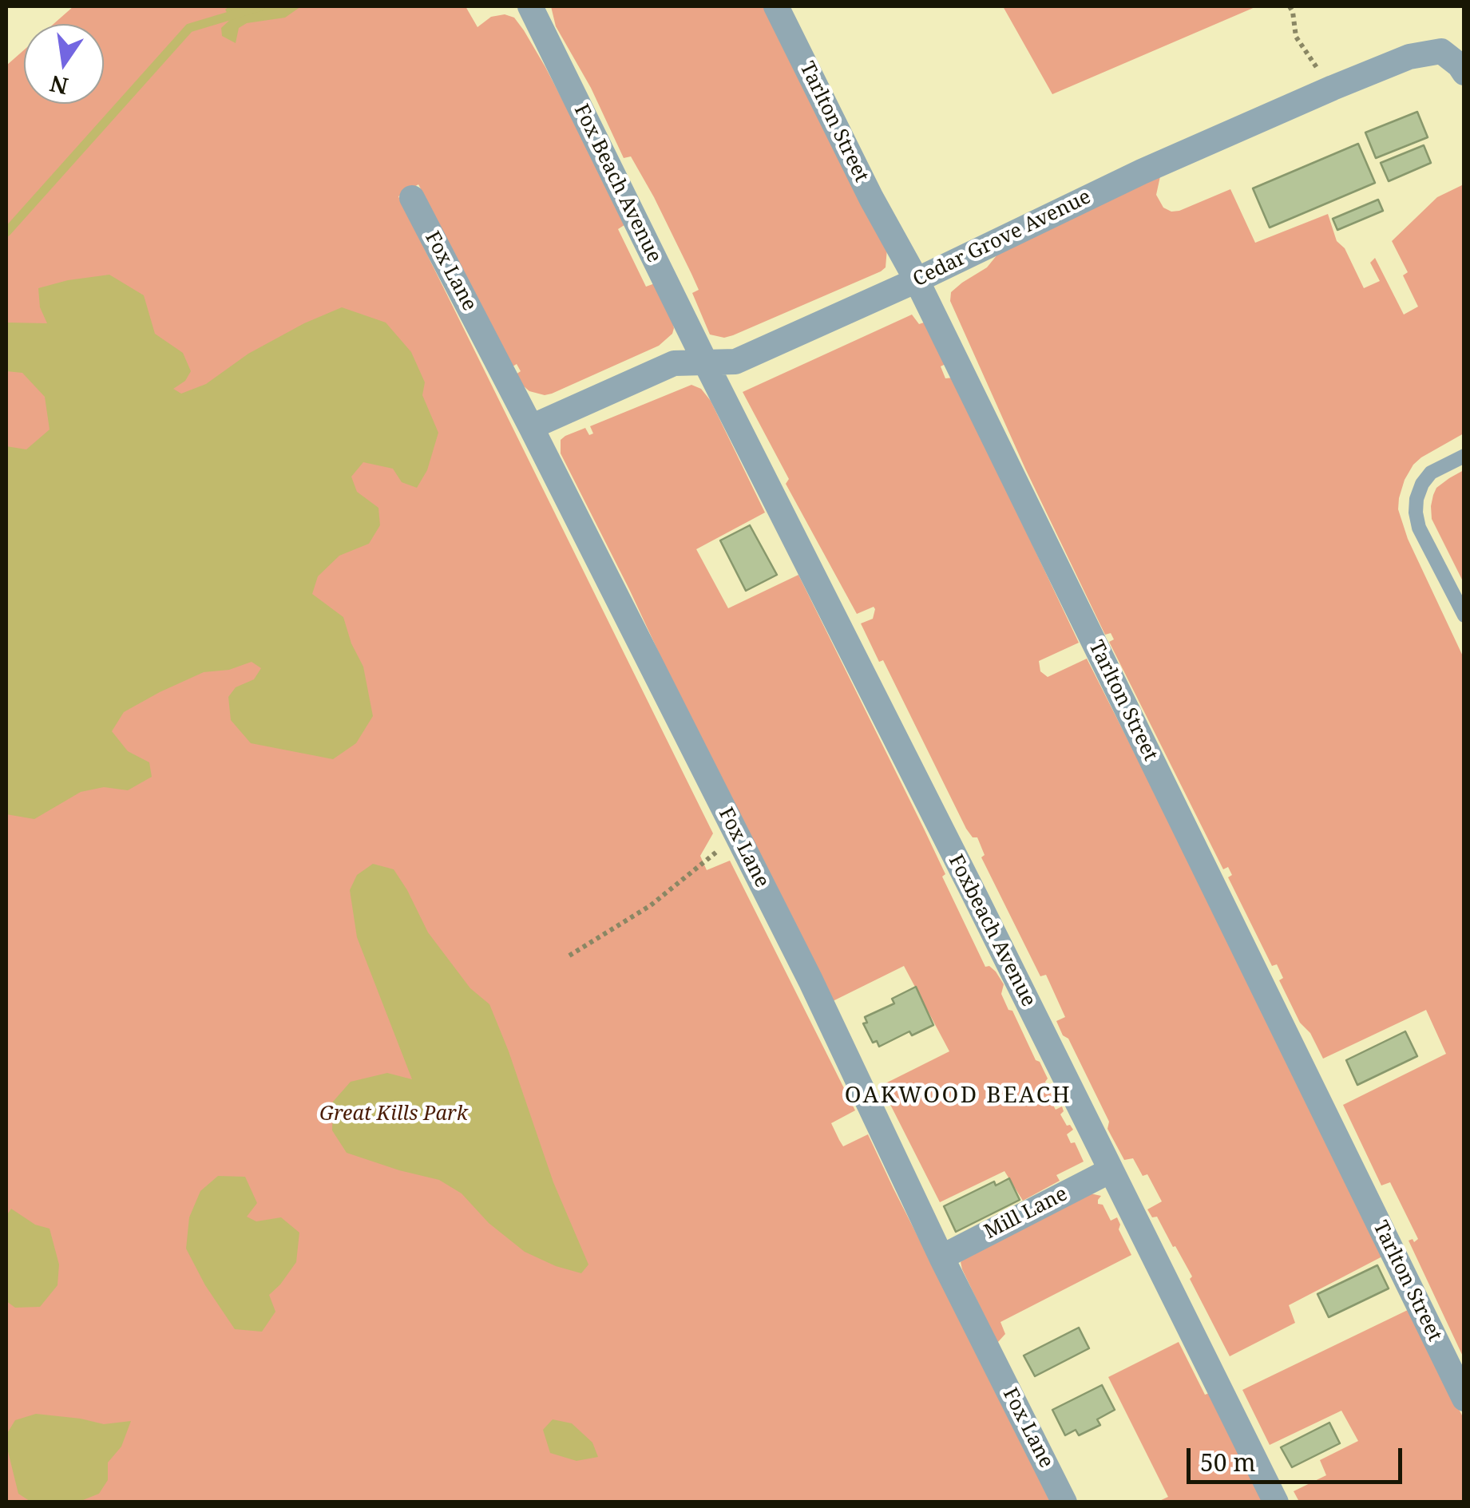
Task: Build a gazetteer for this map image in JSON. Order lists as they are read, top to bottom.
{
  "streets": {
    "street": [
      "Tarlton Street",
      "Fox Beach Avenue",
      "Cedar Grove Avenue",
      "Fox Lane",
      "Foxbeach Avenue",
      "Mill Lane"
    ]
  },
  "crossings": [
    ["Tarlton Street", "Cedar Grove Avenue"],
    ["Fox Beach Avenue", "Cedar Grove Avenue"],
    ["Fox Beach Avenue", "Foxbeach Avenue"],
    ["Cedar Grove Avenue", "Fox Lane"],
    ["Cedar Grove Avenue", "Foxbeach Avenue"],
    ["Fox Lane", "Mill Lane"],
    ["Foxbeach Avenue", "Mill Lane"]
  ],
  "districts": ["OAKWOOD BEACH"],
  "parks": ["Great Kills Park"],
  "scale_bar": "50 m",
  "north": "bottom"
}
